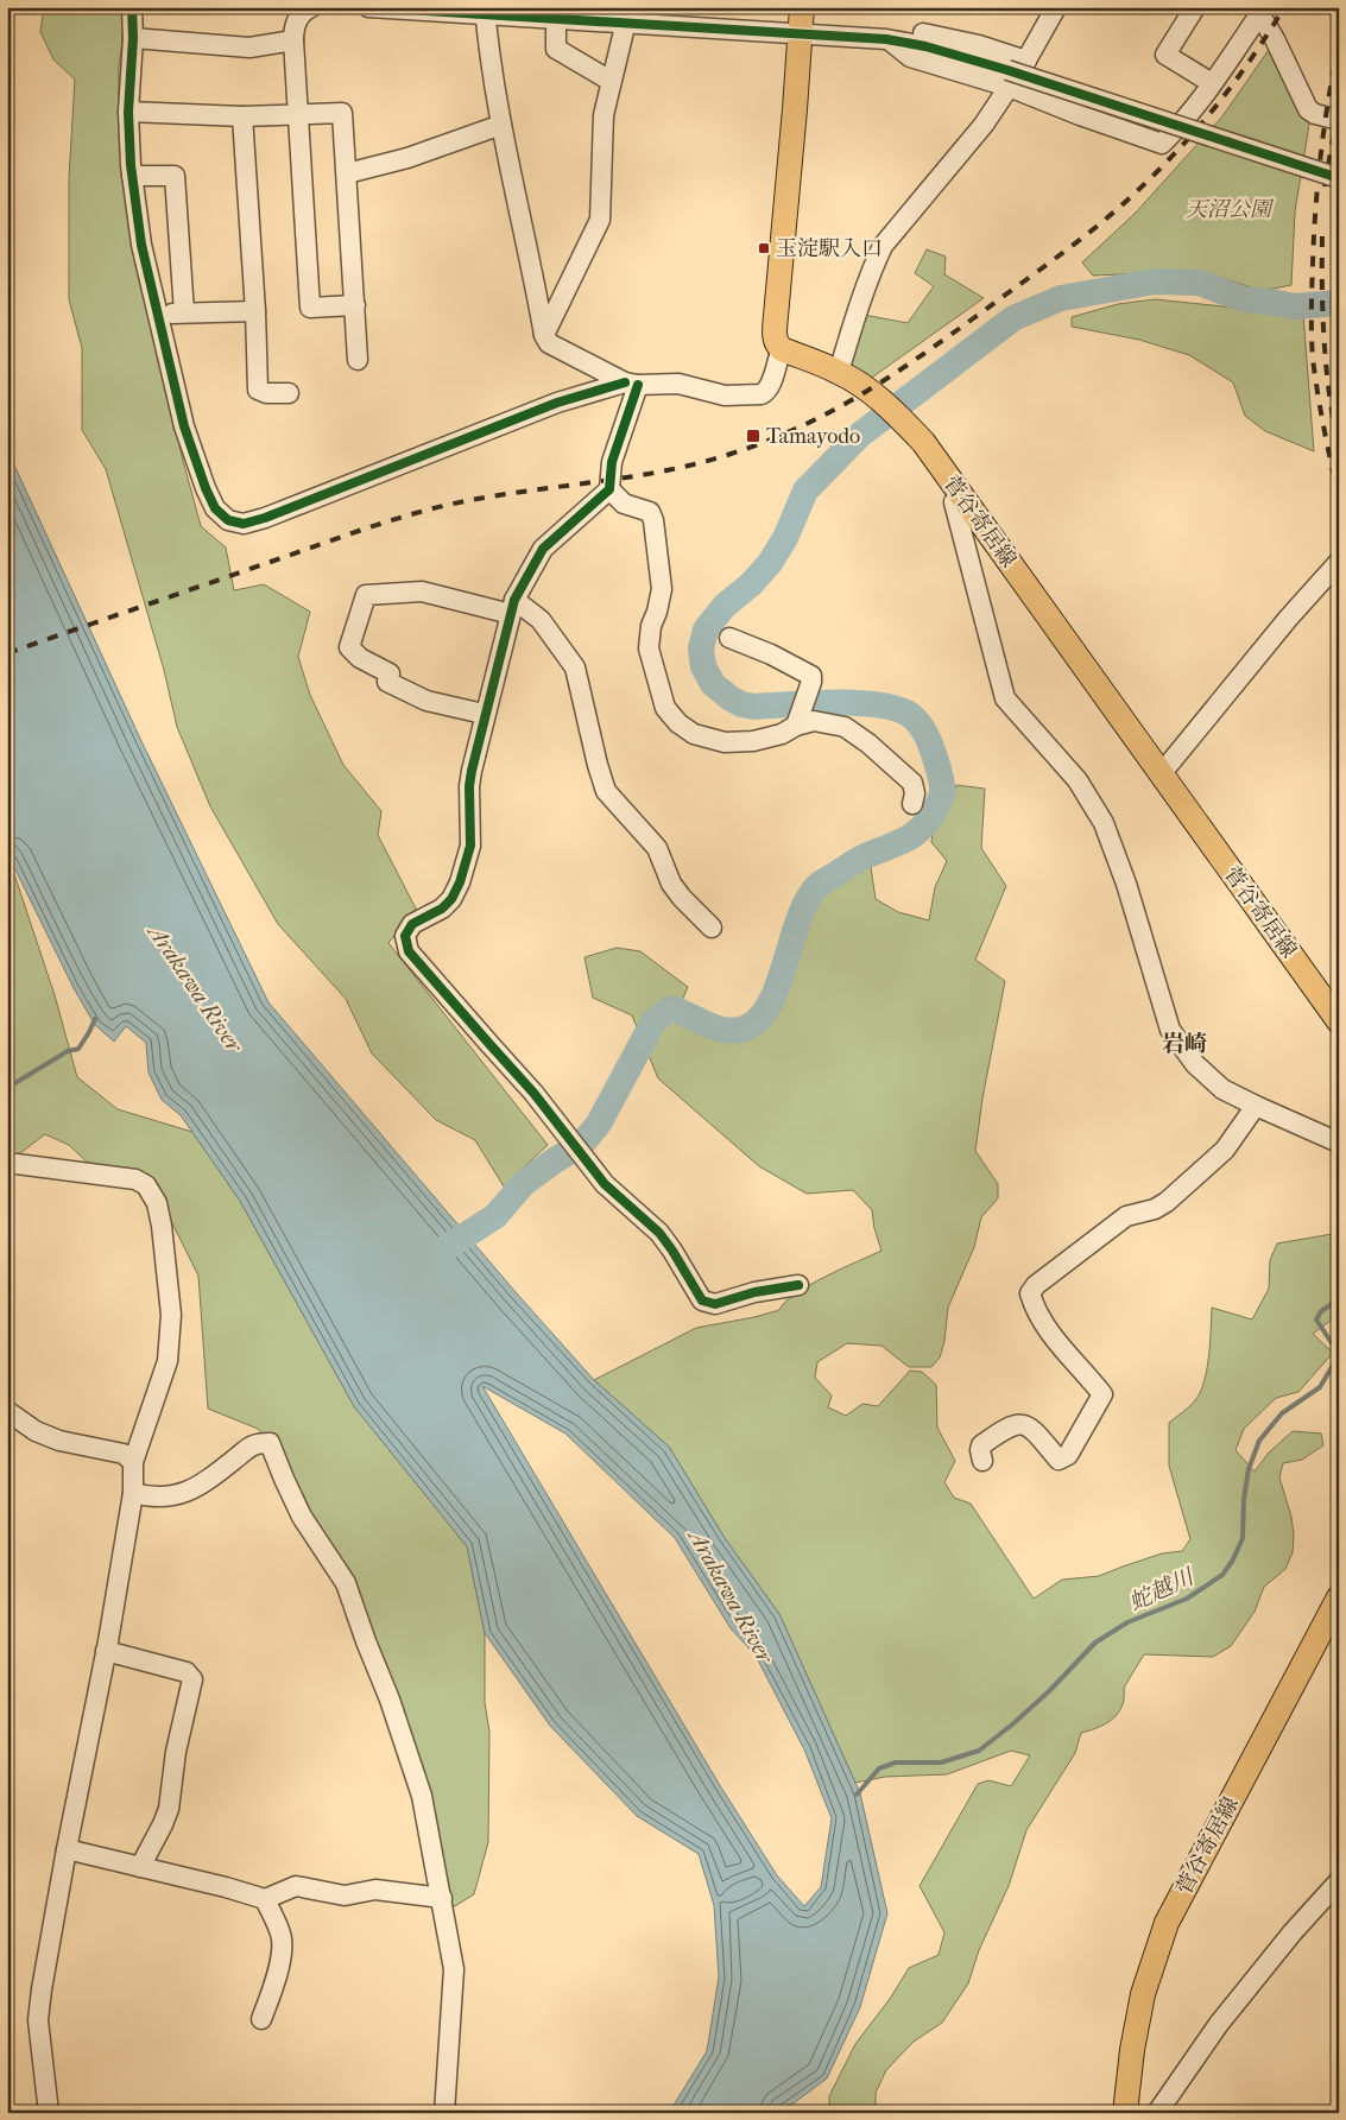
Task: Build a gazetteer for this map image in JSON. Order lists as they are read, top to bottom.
{
  "streets": {
    "main road": ["菅谷寄居線"]
  },
  "districts": ["岩崎"],
  "water": ["Arakawa River", "蛇越川"],
  "parks": ["天沼公園"],
  "places": {
    "transit": ["玉淀駅入口", "Tamayodo"]
  }
}
